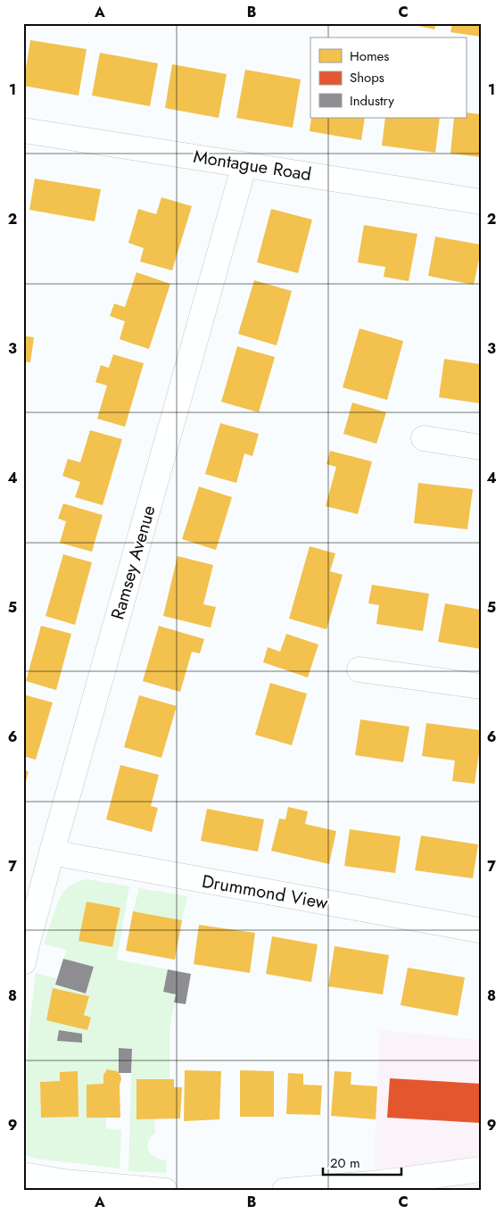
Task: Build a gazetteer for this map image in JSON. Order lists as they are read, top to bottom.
{
  "streets": {
    "street": ["Montague Road", "Ramsey Avenue", "Drummond View"]
  },
  "crossings": [
    ["Montague Road", "Ramsey Avenue"],
    ["Ramsey Avenue", "Drummond View"]
  ],
  "legend": ["Homes", "Shops", "Industry"],
  "scale_bar": "20 m",
  "grid": {
    "columns": ["A", "B", "C"],
    "rows": [
      "1",
      "2",
      "3",
      "4",
      "5",
      "6",
      "7",
      "8",
      "9"
    ]
  }
}
